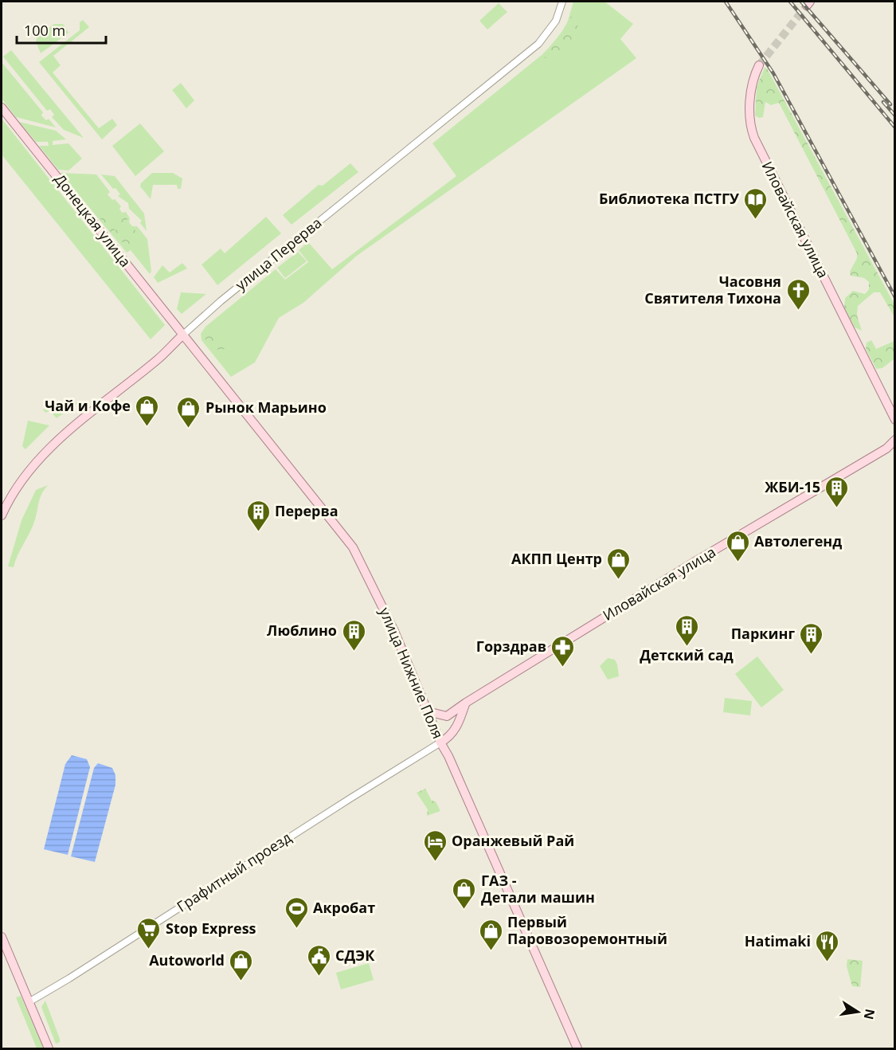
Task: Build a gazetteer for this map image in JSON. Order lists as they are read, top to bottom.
{
  "streets": {
    "main road": [
      "Иловайская улица",
      "Донецкая улица",
      "улица Перерва",
      "улица Нижние Поля"
    ],
    "street": ["Графитный проезд"]
  },
  "crossings": [
    ["Иловайская улица", "улица Нижние Поля"],
    ["Донецкая улица", "улица Перерва"],
    ["Донецкая улица", "улица Нижние Поля"],
    ["улица Перерва", "улица Нижние Поля"],
    ["улица Нижние Поля", "Графитный проезд"]
  ],
  "places": {
    "library": ["Библиотека ПСТГУ"],
    "church": ["Часовня Святителя Тихона"],
    "shop": [
      "Чай и Кофе",
      "Рынок Марьино",
      "Автолегенд",
      "АКПП Центр",
      "ГАЗ - Детали машин",
      "Первый Паровозоремонтный",
      "Autoworld"
    ],
    "building": [
      "ЖБИ-15",
      "Перерва",
      "Детский сад",
      "Люблино",
      "Паркинг"
    ],
    "pharmacy": ["Горздрав"],
    "hotel": ["Оранжевый Рай"],
    "sports": ["Акробат"],
    "supermarket": ["Stop Express"],
    "restaurant": ["Hatimaki"],
    "public building": ["СДЭК"]
  },
  "scale_bar": "100 m",
  "north": "right"
}
